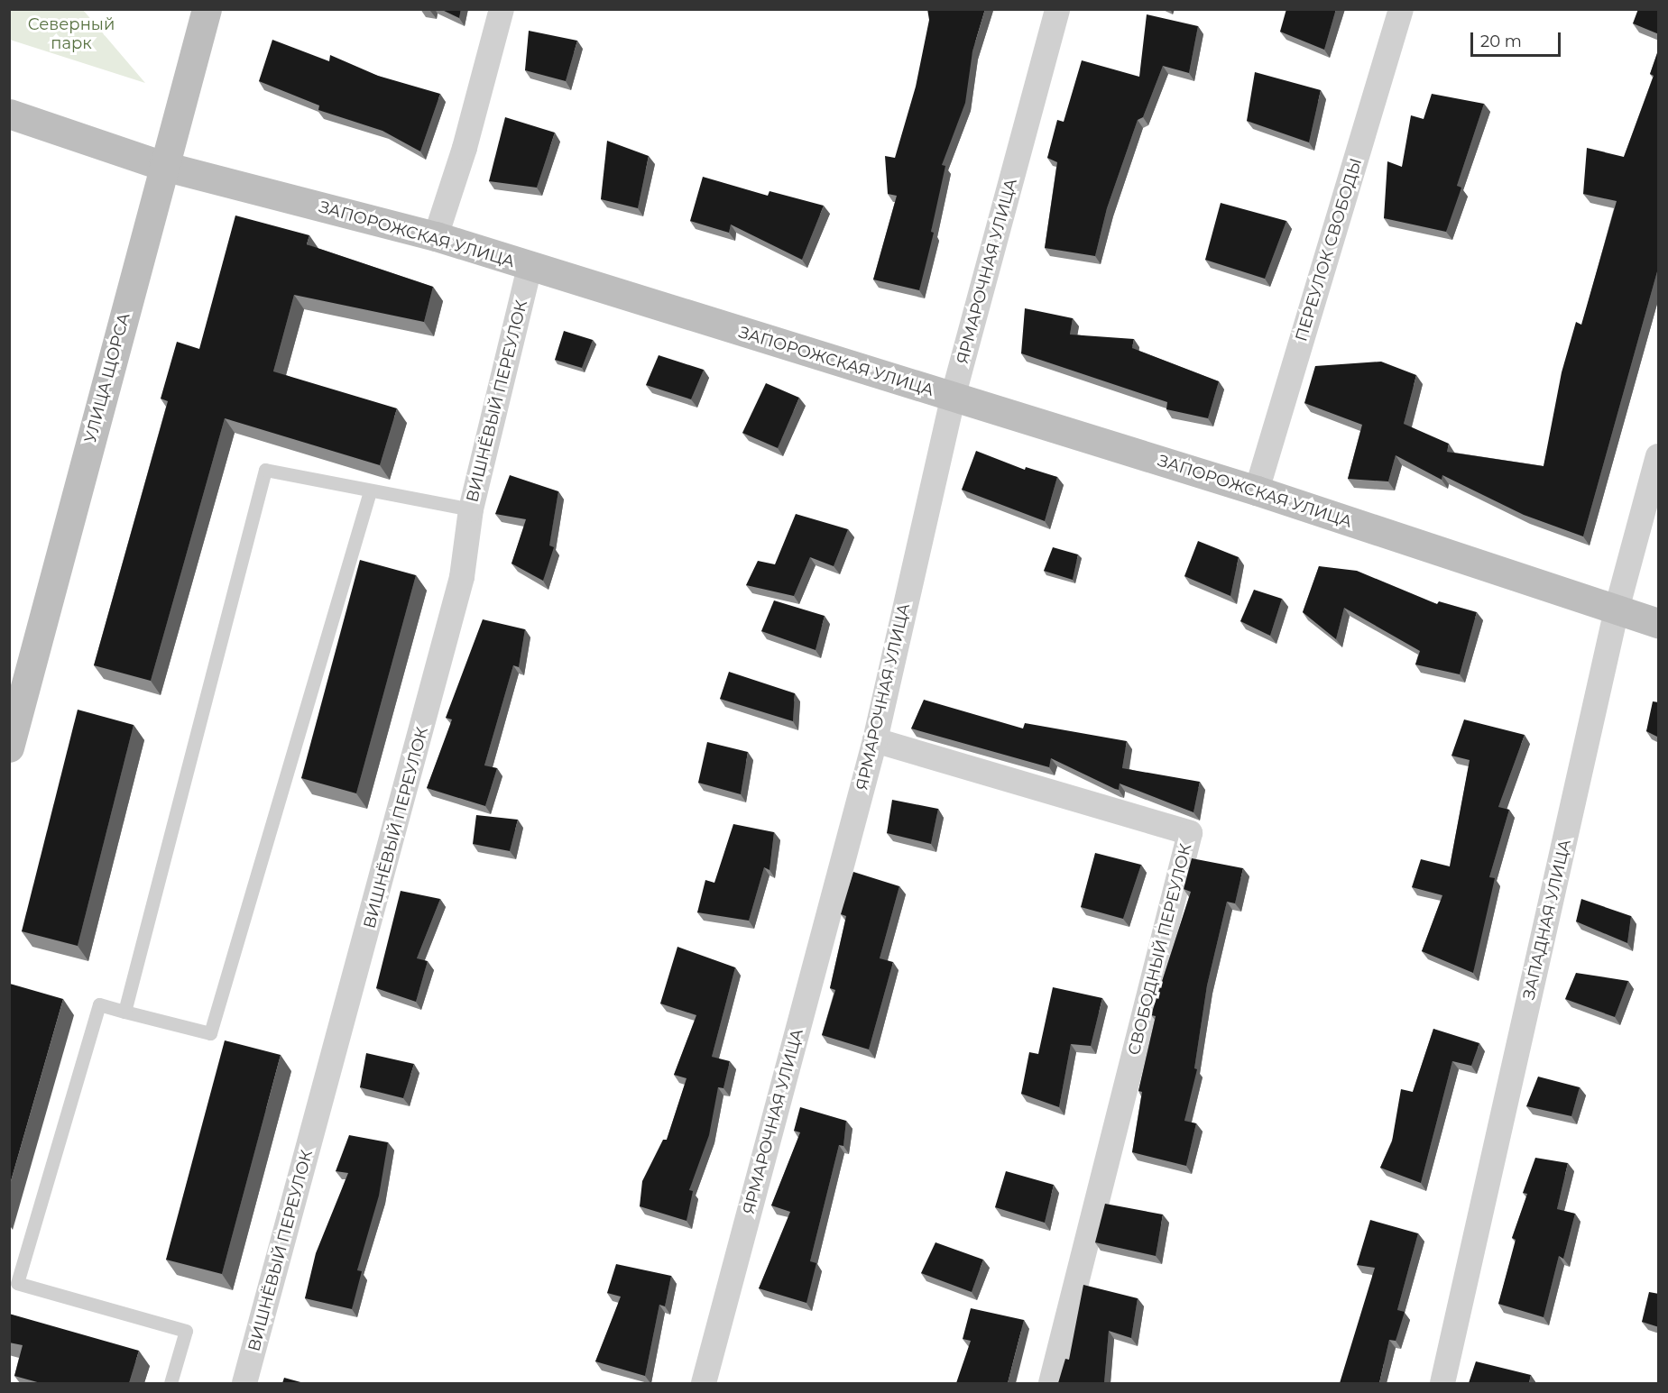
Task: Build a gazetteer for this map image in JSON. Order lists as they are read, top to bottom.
{
  "streets": {
    "street": [
      "ЗАПОРОЖСКАЯ УЛИЦА",
      "ПЕРЕУЛОК СВОБОДЫ",
      "ЯРМАРОЧНАЯ УЛИЦА",
      "УЛИЦА ЩОРСА",
      "ВИШНЁВЫЙ ПЕРЕУЛОК",
      "ЗАПАДНАЯ УЛИЦА",
      "СВОБОДНЫЙ ПЕРЕУЛОК"
    ]
  },
  "crossings": [
    ["ЗАПОРОЖСКАЯ УЛИЦА", "ПЕРЕУЛОК СВОБОДЫ"],
    ["ЗАПОРОЖСКАЯ УЛИЦА", "ЯРМАРОЧНАЯ УЛИЦА"],
    ["ЗАПОРОЖСКАЯ УЛИЦА", "УЛИЦА ЩОРСА"],
    ["ЗАПОРОЖСКАЯ УЛИЦА", "ВИШНЁВЫЙ ПЕРЕУЛОК"],
    ["ЗАПОРОЖСКАЯ УЛИЦА", "ЗАПАДНАЯ УЛИЦА"],
    ["ЯРМАРОЧНАЯ УЛИЦА", "СВОБОДНЫЙ ПЕРЕУЛОК"]
  ],
  "parks": ["Северный парк"],
  "scale_bar": "20 m"
}
